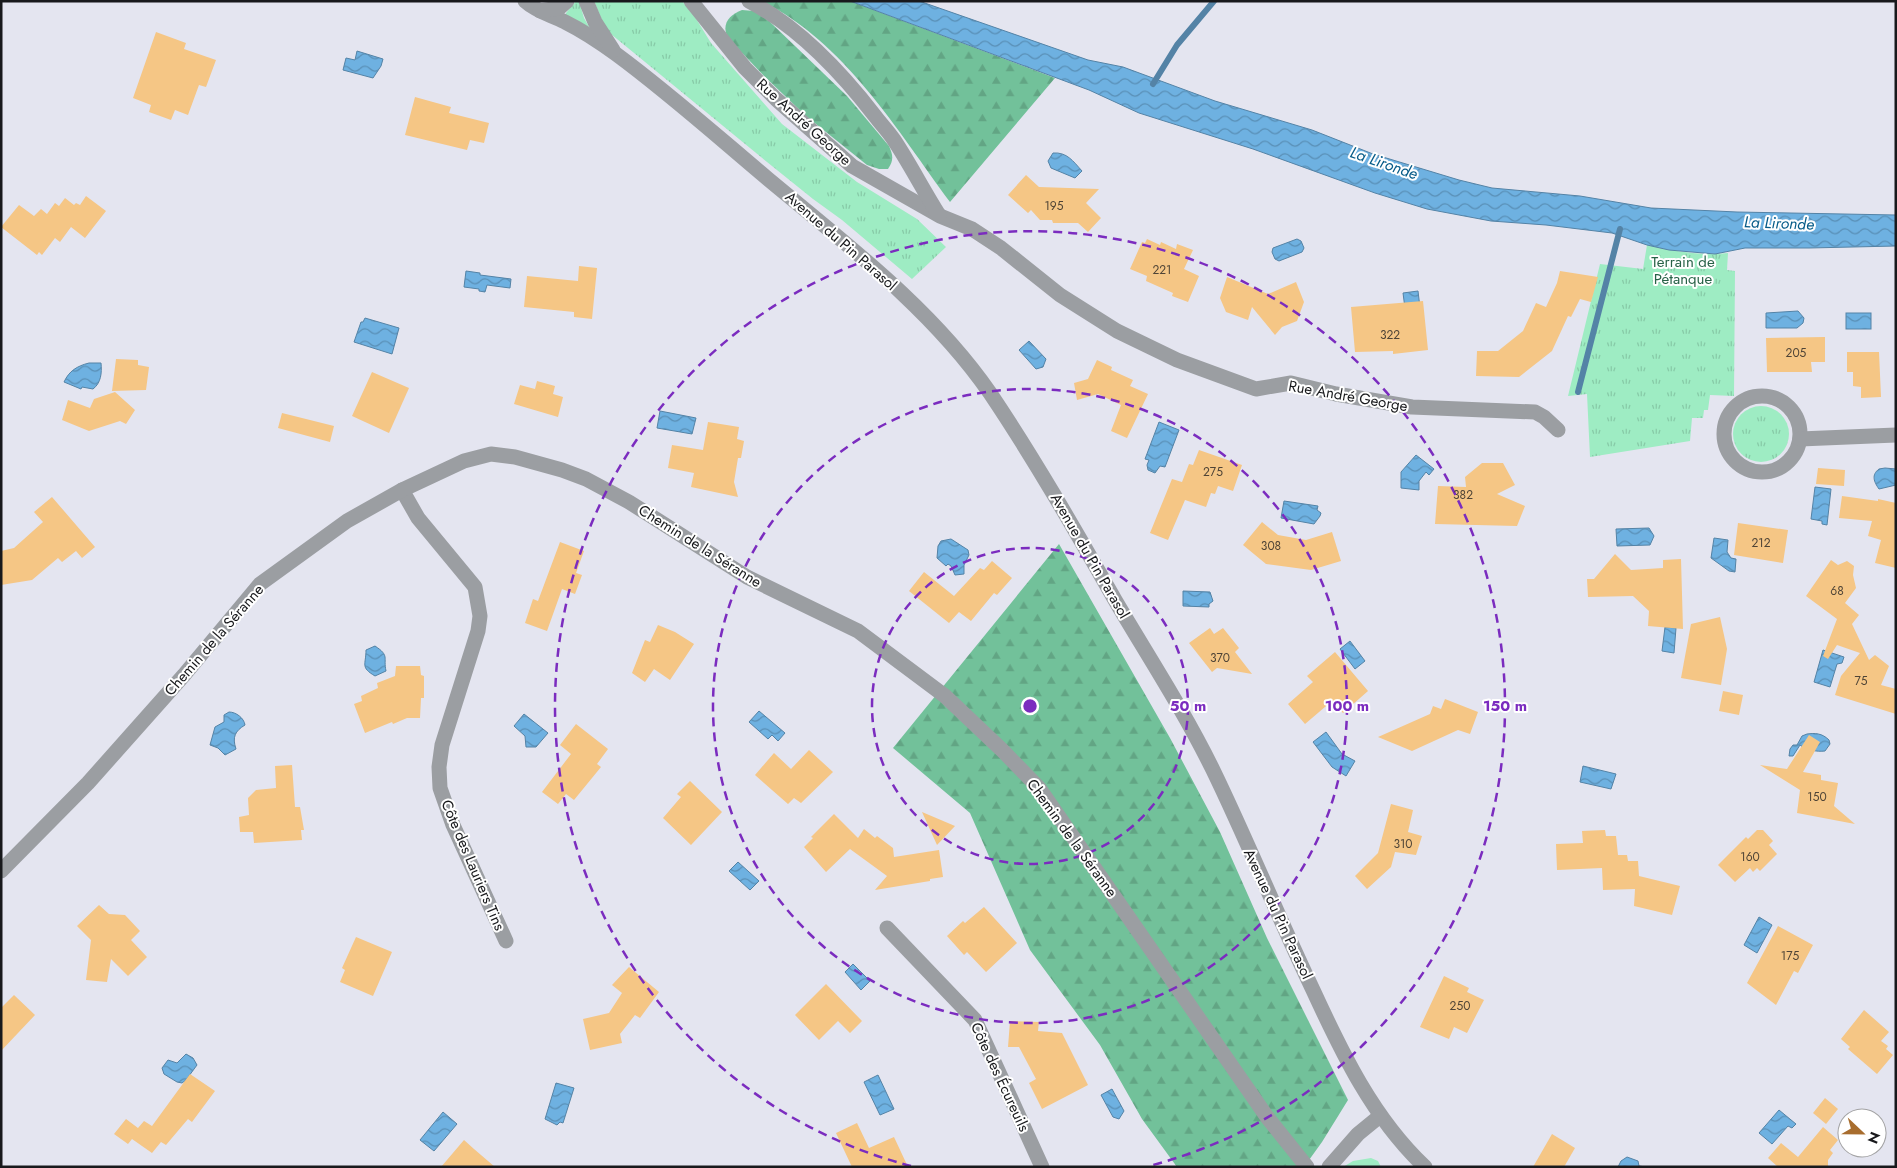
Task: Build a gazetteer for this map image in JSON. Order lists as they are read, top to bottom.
{
  "streets": {
    "street": [
      "Rue André George",
      "Avenue du Pin Parasol",
      "Chemin de la Séranne",
      "Côte des Lauriers Tins",
      "Côte des Écureuils"
    ]
  },
  "crossings": [
    ["Chemin de la Séranne", "Côte des Lauriers Tins"]
  ],
  "water": ["La Lironde"],
  "parks": ["Terrain de Pétanque"],
  "house_numbers": [
    "195",
    "221",
    "322",
    "205",
    "275",
    "382",
    "212",
    "308",
    "68",
    "370",
    "75",
    "150",
    "310",
    "160",
    "175",
    "250"
  ],
  "north": "right",
  "rings": ["50 m", "100 m", "150 m"]
}
